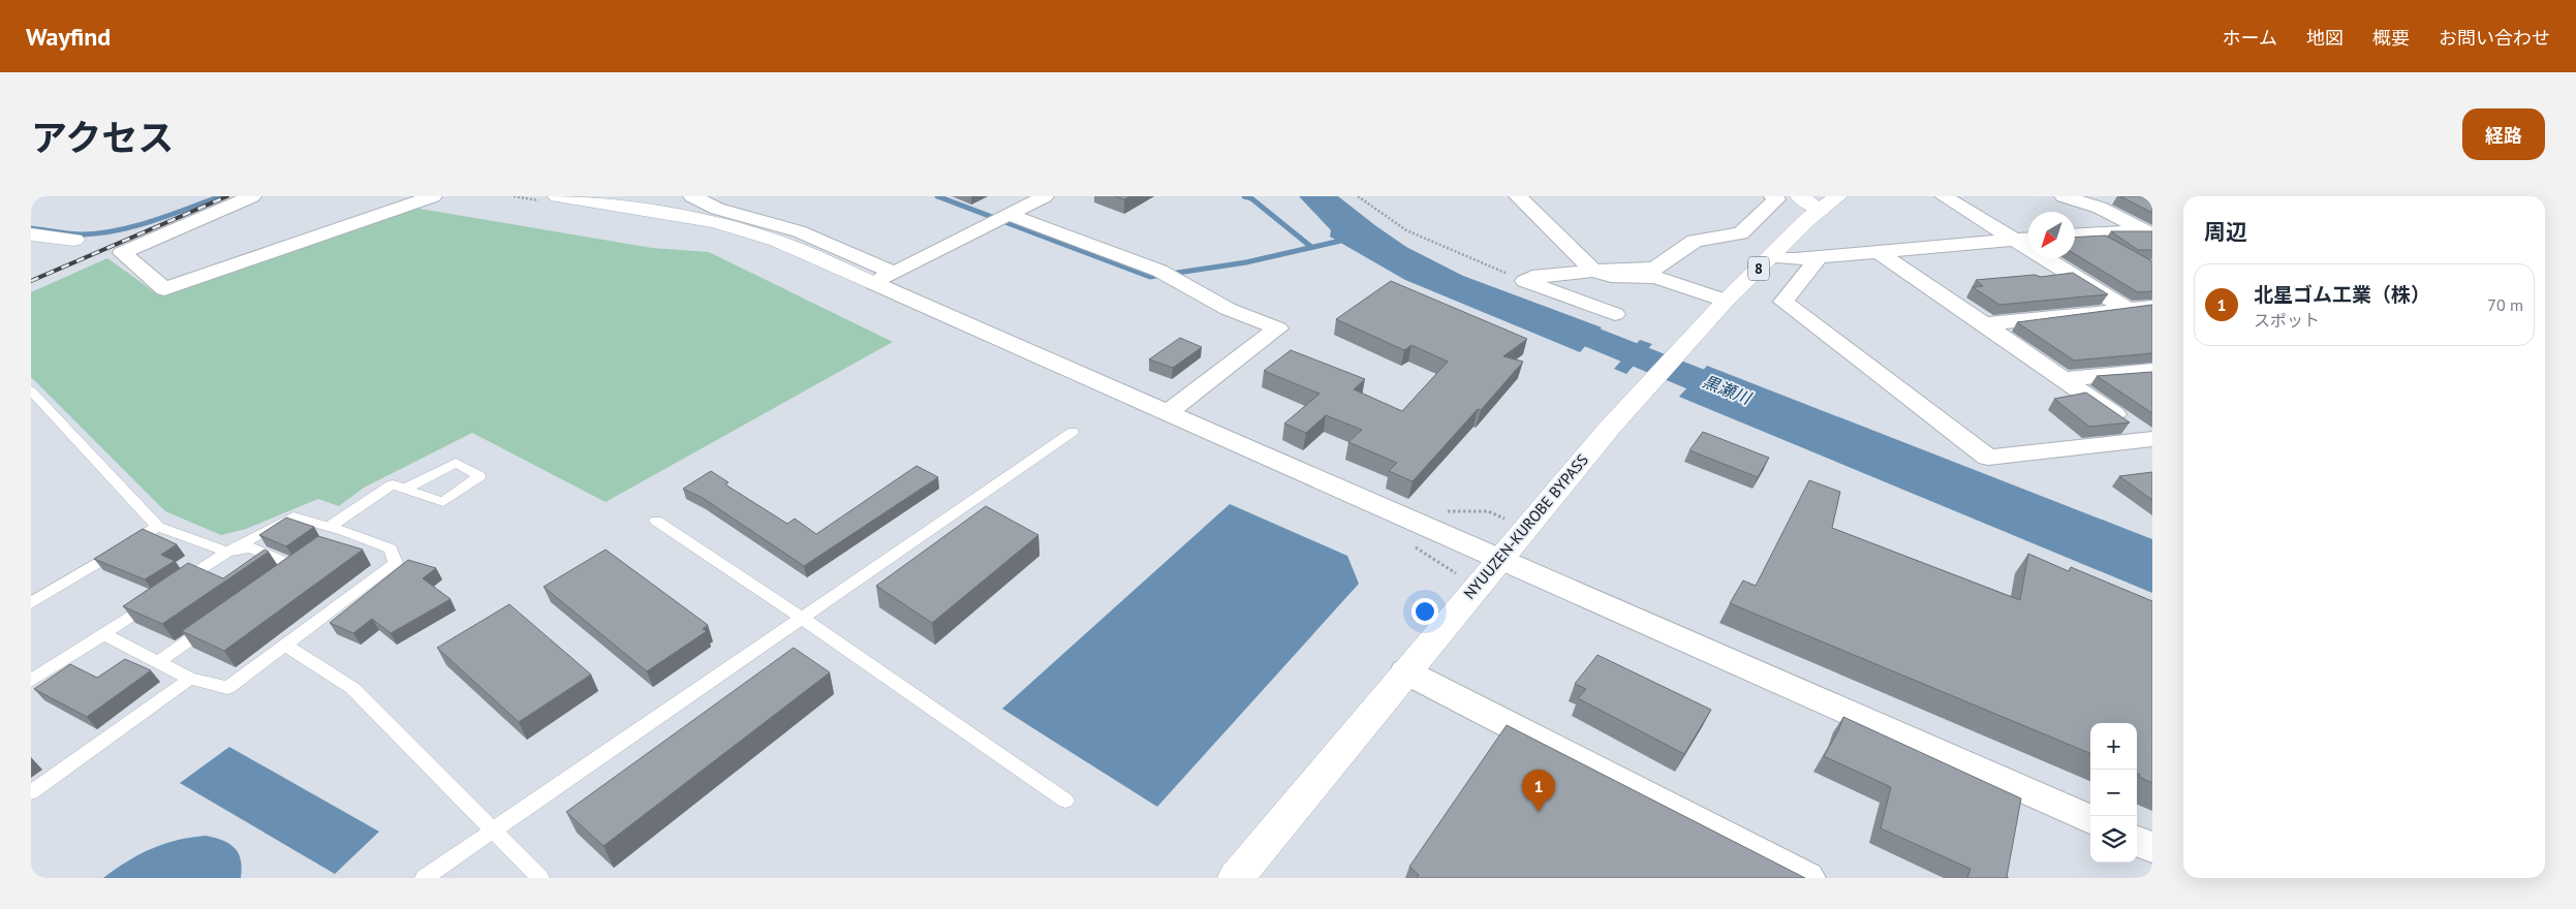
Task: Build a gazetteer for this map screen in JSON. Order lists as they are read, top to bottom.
{
  "streets": {
    "main road": ["8", "NYUUZEN-KUROBE BYPASS"]
  },
  "water": ["黒瀬川"],
  "north": "bottom left",
  "page": {
    "header": "Wayfind",
    "nav": [
      "ホーム",
      "地図",
      "概要",
      "お問い合わせ"
    ],
    "title": "アクセス",
    "buttons": "経路",
    "heading": "周辺",
    "list": [
      {
        "mark": "1",
        "name": "北星ゴム工業（株）",
        "note": "スポット",
        "value": "70 m"
      }
    ],
    "map_buttons": ["+", "−"],
    "pins": "1"
  }
}
